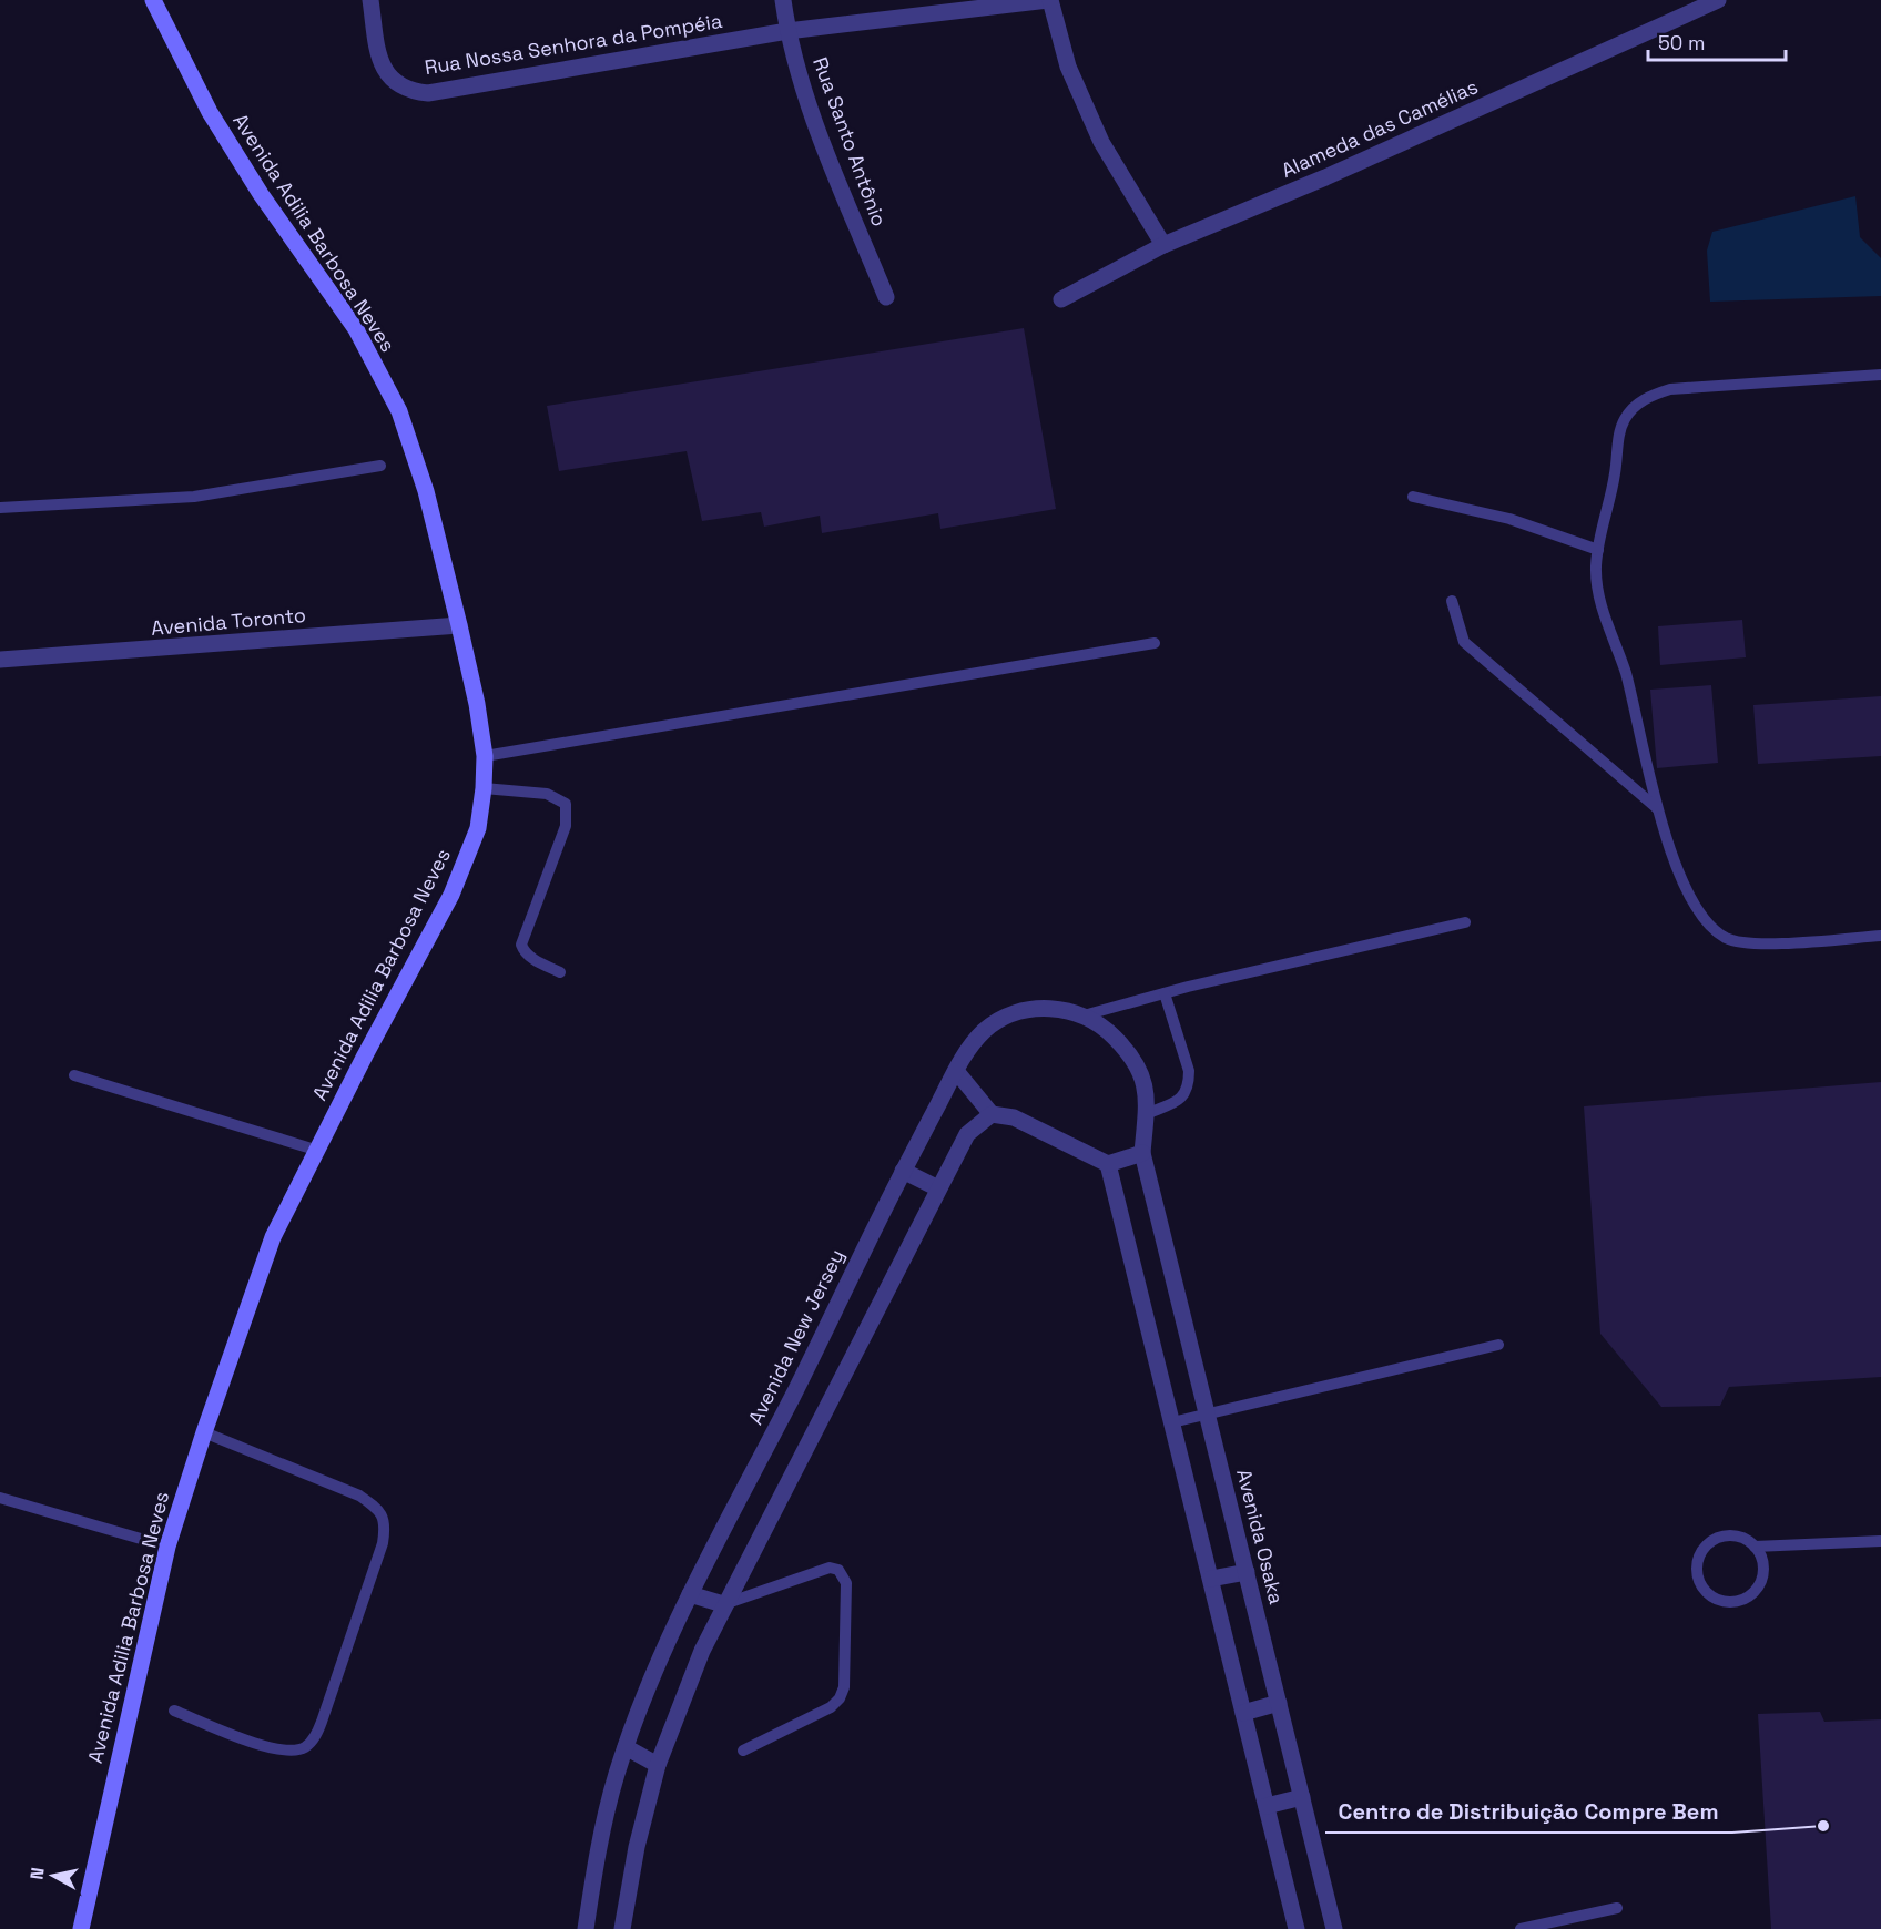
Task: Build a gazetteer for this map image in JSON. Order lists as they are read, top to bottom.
{
  "streets": {
    "street": [
      "Rua Nossa Senhora da Pompéia",
      "Alameda das Camélias",
      "Rua Santo Antônio",
      "Avenida Adilia Barbosa Neves",
      "Avenida Toronto",
      "Avenida New Jersey",
      "Avenida Osaka"
    ]
  },
  "crossings": [
    ["Rua Nossa Senhora da Pompéia", "Rua Santo Antônio"],
    ["Avenida Adilia Barbosa Neves", "Avenida Toronto"],
    ["Avenida New Jersey", "Avenida Osaka"]
  ],
  "places": ["Centro de Distribuição Compre Bem"],
  "scale_bar": "50 m",
  "north": "left"
}
